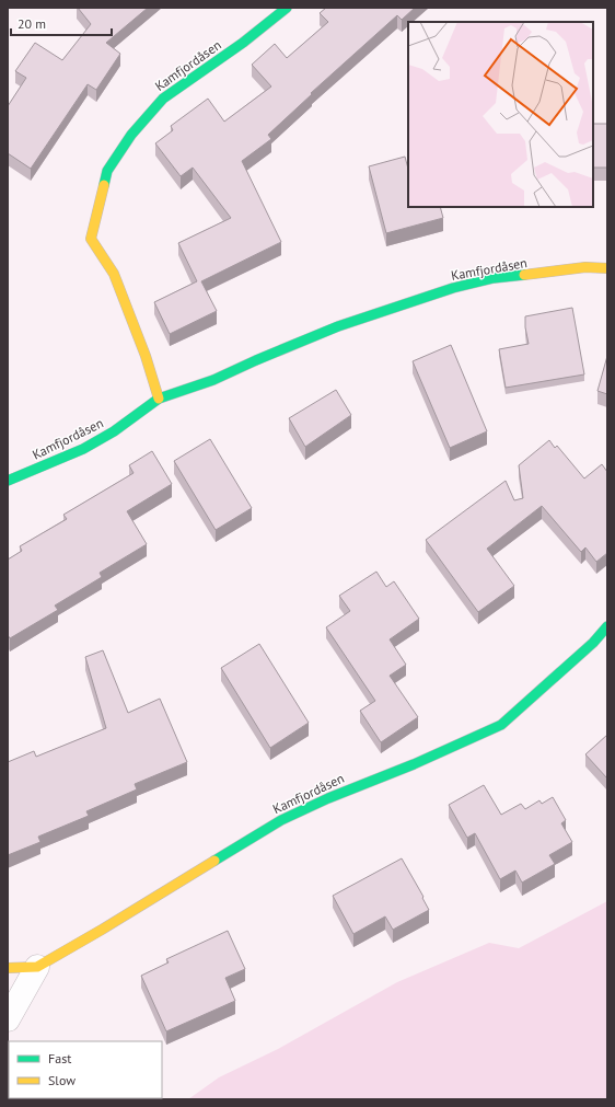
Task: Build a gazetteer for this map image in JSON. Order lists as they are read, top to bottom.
{
  "streets": {
    "street": ["Kamfjordåsen"]
  },
  "legend": ["Fast", "Slow"],
  "scale_bar": "20 m"
}
